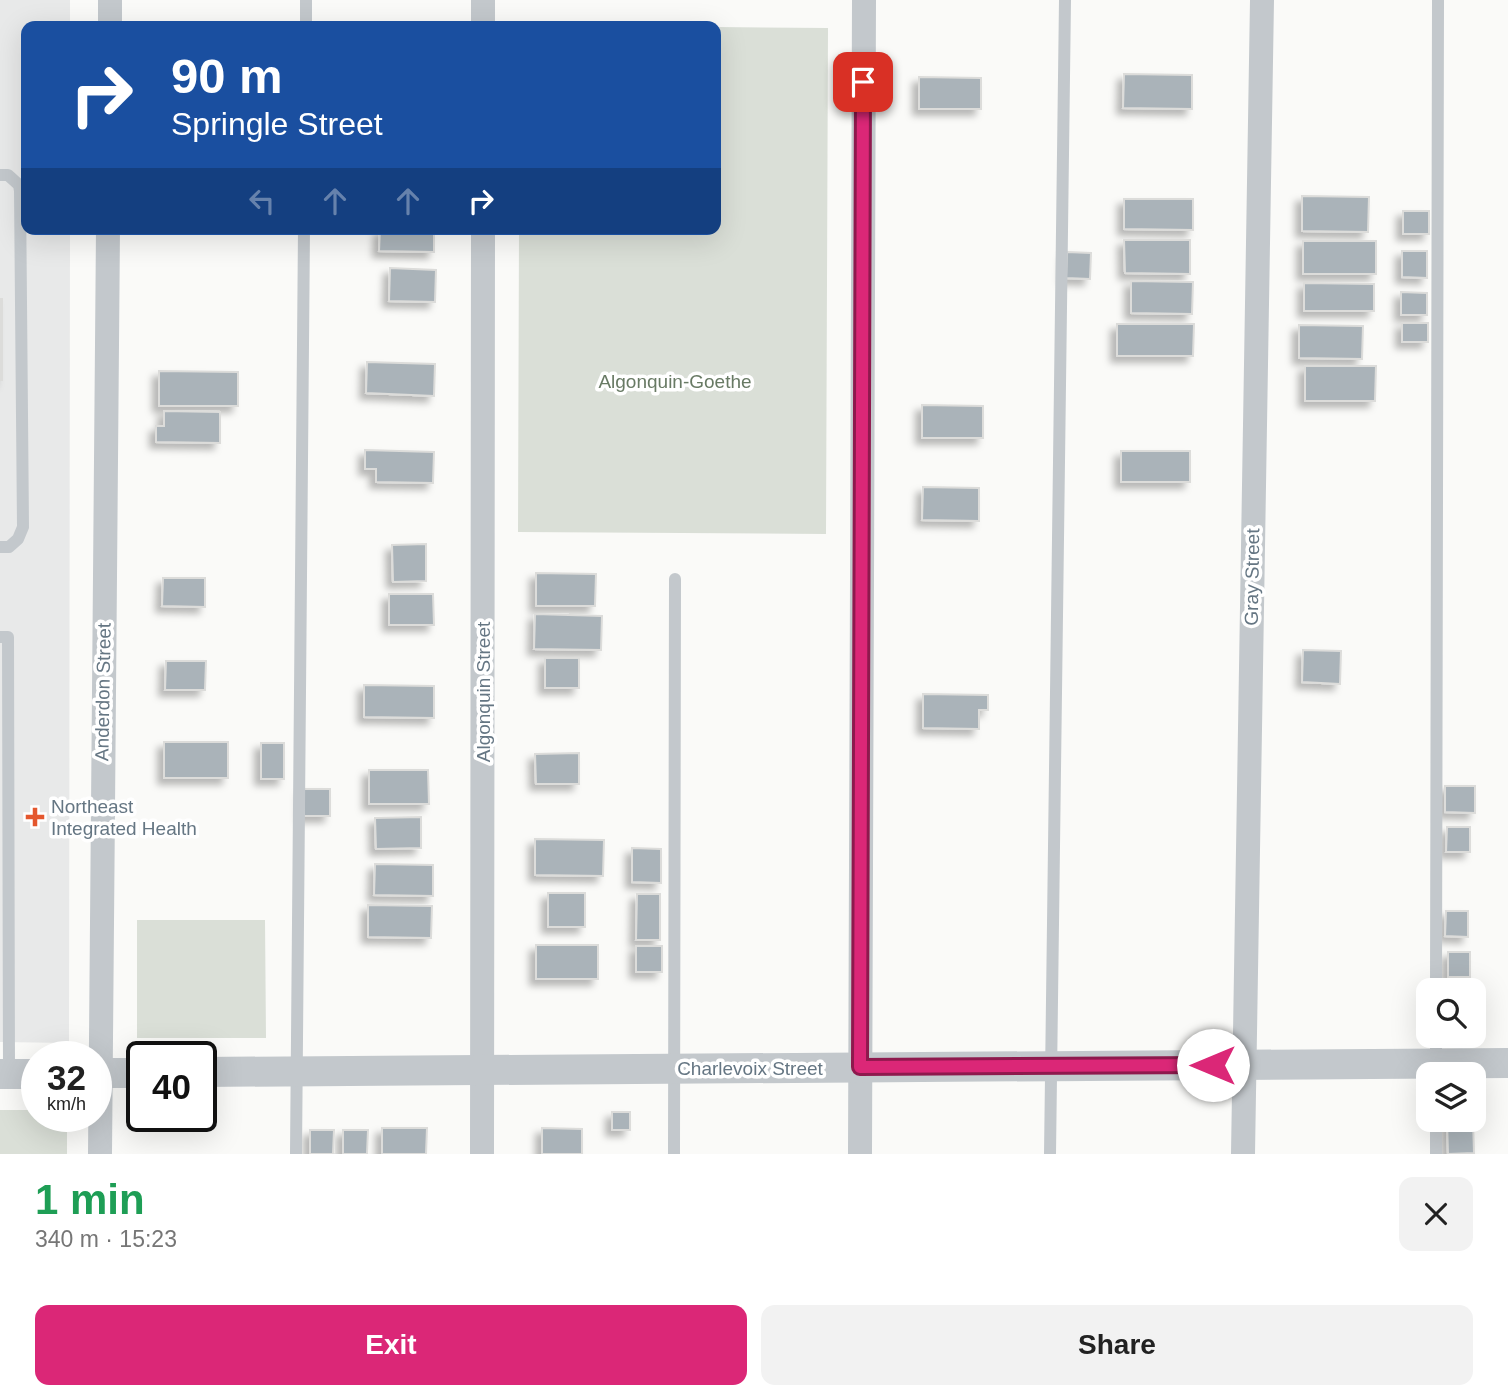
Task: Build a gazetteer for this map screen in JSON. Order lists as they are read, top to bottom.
{
  "streets": {
    "street": [
      "Gray Street",
      "Anderdon Street",
      "Algonquin Street",
      "Charlevoix Street"
    ]
  },
  "crossings": [
    ["Gray Street", "Charlevoix Street"],
    ["Algonquin Street", "Charlevoix Street"]
  ],
  "parks": ["Algonquin-Goethe"],
  "places": {
    "health": ["Northeast Integrated Health"]
  },
  "page": {
    "turn": ["90 m", "Springle Street"],
    "speed": "32 km/h",
    "limit": "40",
    "heading": ["1 min", "340 m · 15:23"],
    "buttons": ["Exit", "Share"]
  }
}
